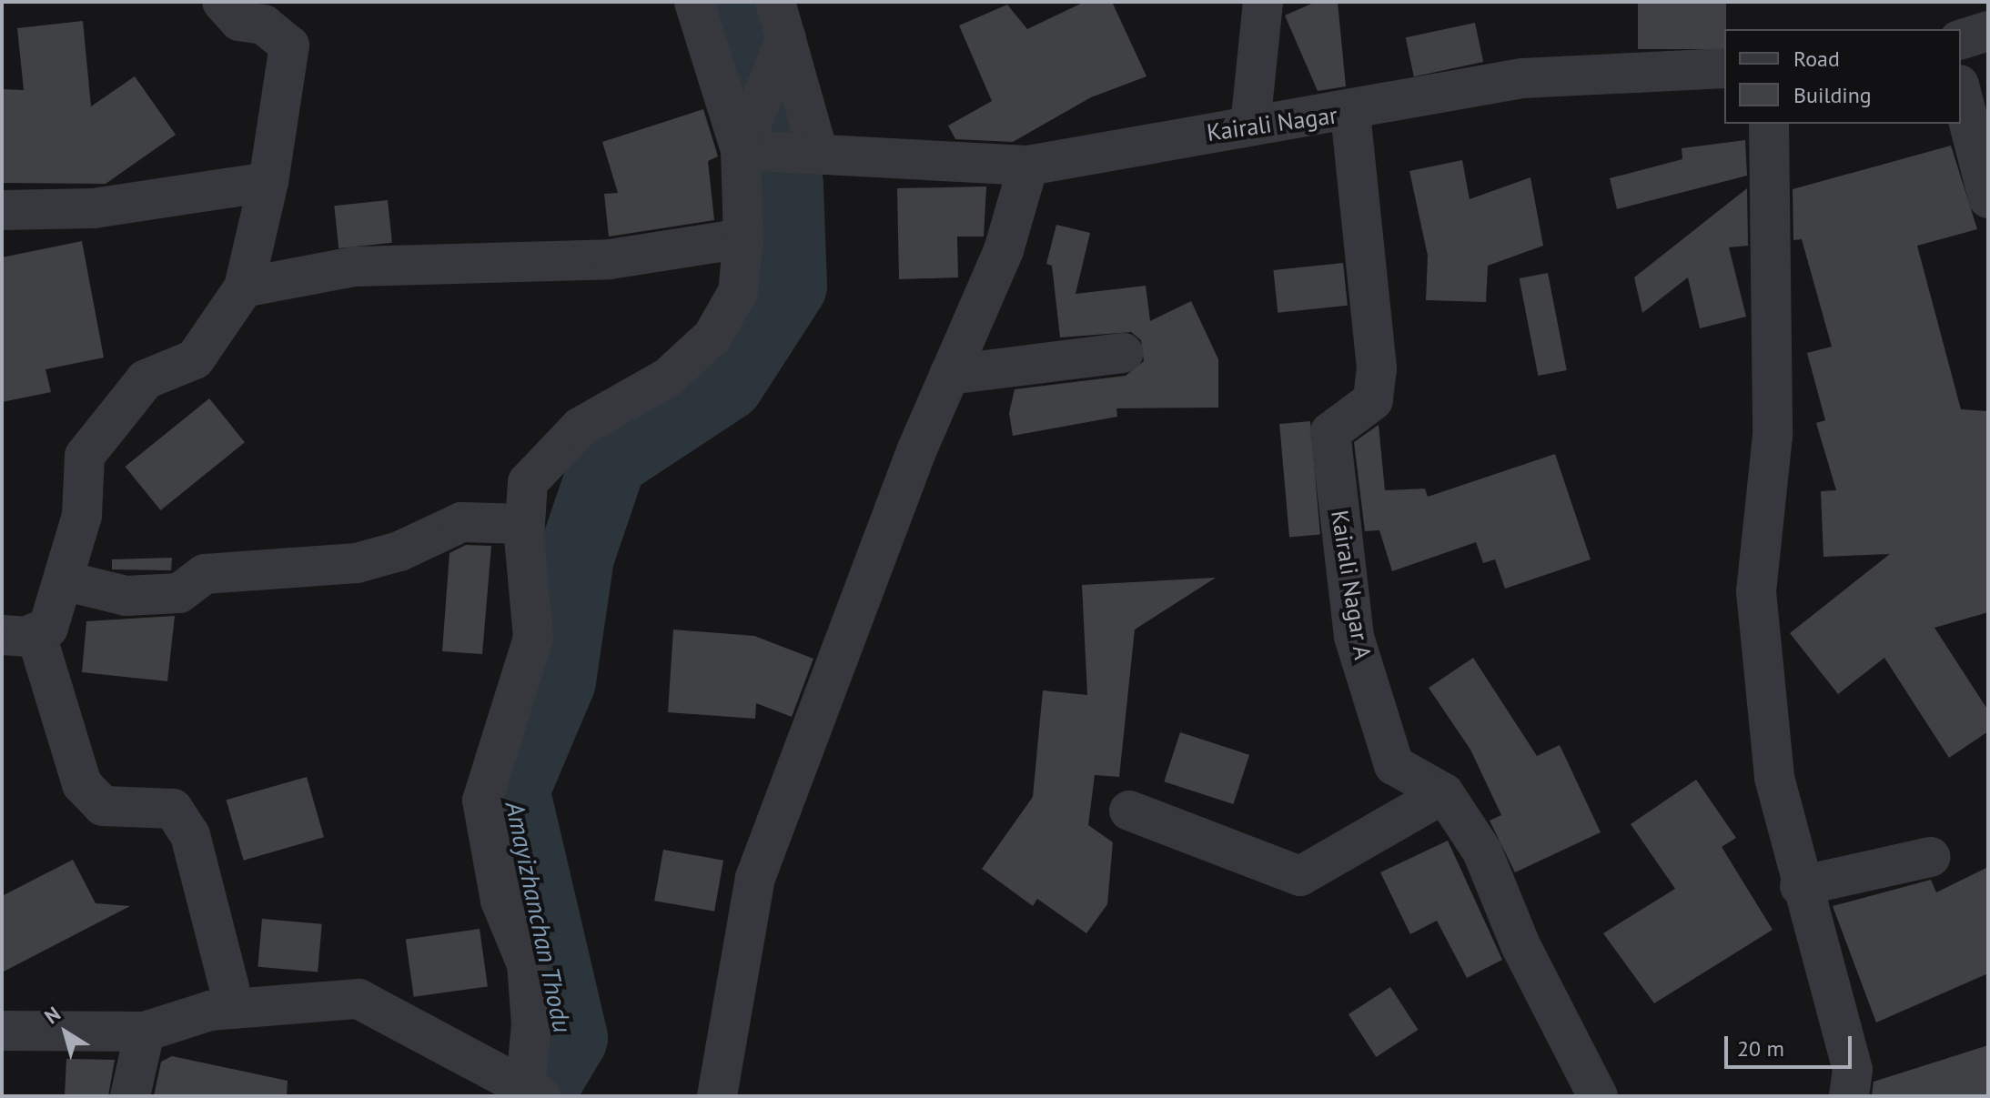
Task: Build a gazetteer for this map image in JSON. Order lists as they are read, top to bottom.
{
  "streets": {
    "street": ["Kairali Nagar", "Kairali Nagar A"]
  },
  "crossings": [
    ["Kairali Nagar", "Kairali Nagar A"]
  ],
  "water": ["Amayizhanchan Thodu"],
  "legend": ["Road", "Building"],
  "scale_bar": "20 m",
  "north": "top left"
}
